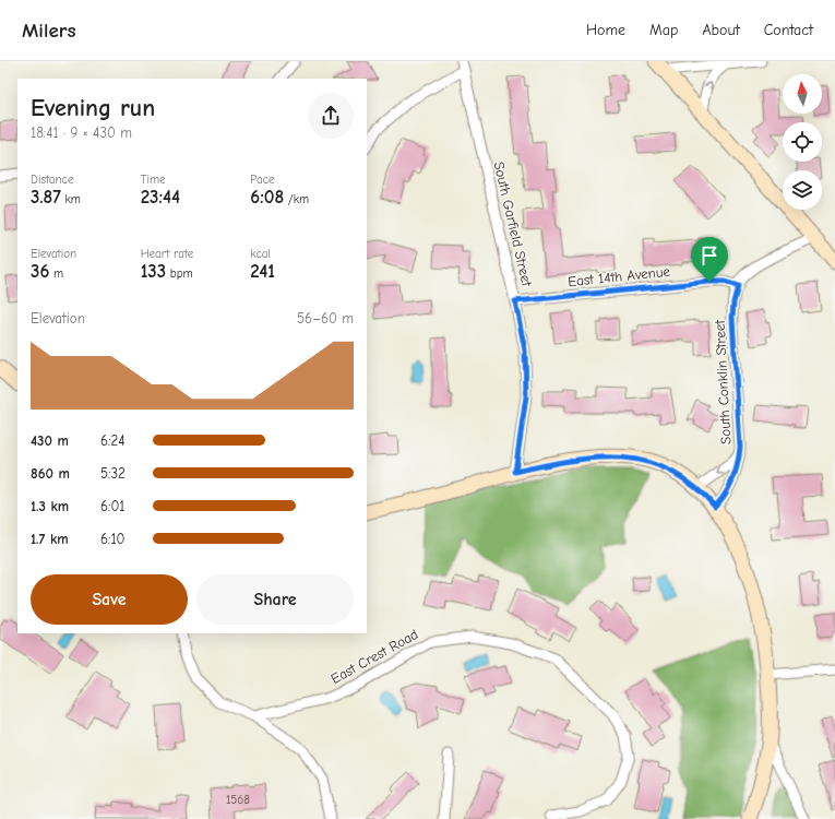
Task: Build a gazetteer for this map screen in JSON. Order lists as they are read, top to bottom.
{
  "streets": {
    "street": [
      "South Garfield Street",
      "East 14th Avenue",
      "South Conklin Street",
      "East Crest Road"
    ]
  },
  "crossings": [
    ["South Garfield Street", "East 14th Avenue"],
    ["East 14th Avenue", "South Conklin Street"]
  ],
  "house_numbers": ["1568"],
  "north": "top",
  "page": {
    "header": "Milers",
    "nav": [
      "Home",
      "Map",
      "About",
      "Contact"
    ],
    "heading": ["Evening run", "18:41 · 9 × 430 m"],
    "stats": [
      ["Distance", "3.87 km"],
      ["Time", "23:44"],
      ["Pace", "6:08 /km"],
      ["Elevation", "36 m"],
      ["Heart rate", "133 bpm"],
      ["kcal", "241"]
    ],
    "chart": ["Elevation", "56–60 m"],
    "list": [
      {
        "name": "430 m",
        "note": "6:24"
      },
      {
        "name": "860 m",
        "note": "5:32"
      },
      {
        "name": "1.3 km",
        "note": "6:01"
      },
      {
        "name": "1.7 km",
        "note": "6:10"
      }
    ],
    "buttons": ["Save", "Share"]
  }
}
